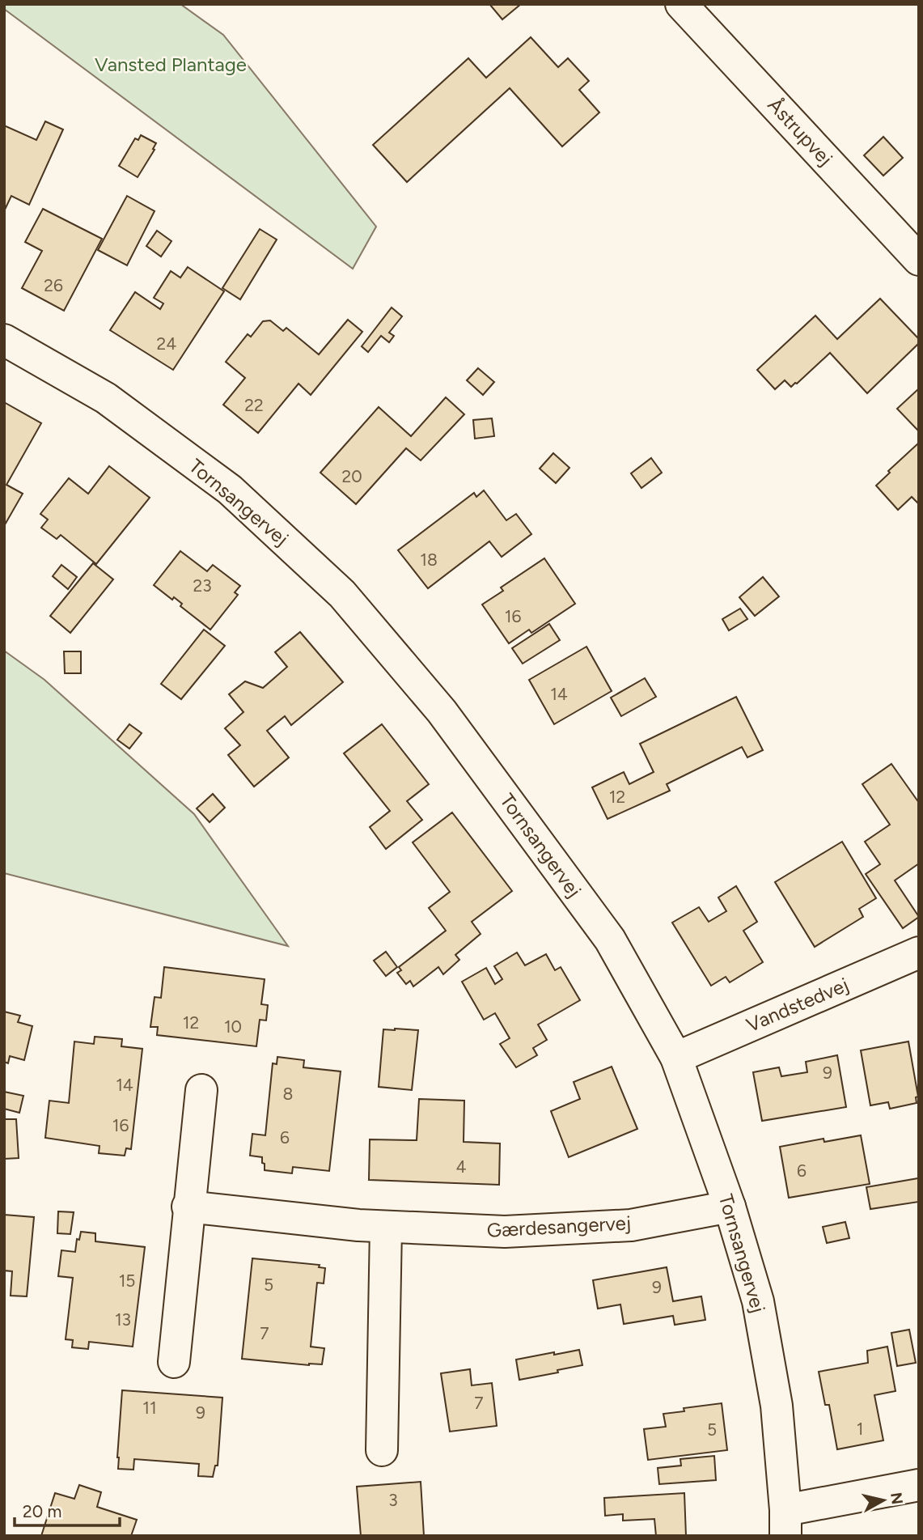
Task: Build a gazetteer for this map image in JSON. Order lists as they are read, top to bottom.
{
  "streets": {
    "street": [
      "Åstrupvej",
      "Tornsangervej",
      "Vandstedvej",
      "Gærdesangervej"
    ]
  },
  "crossings": [
    ["Tornsangervej", "Vandstedvej"],
    ["Tornsangervej", "Gærdesangervej"]
  ],
  "parks": ["Vansted Plantage"],
  "house_numbers": [
    "26",
    "24",
    "22",
    "20",
    "18",
    "23",
    "16",
    "14",
    "12",
    "12",
    "10",
    "9",
    "14",
    "8",
    "16",
    "6",
    "4",
    "6",
    "15",
    "5",
    "9",
    "13",
    "7",
    "7",
    "11",
    "9",
    "1",
    "5",
    "3"
  ],
  "scale_bar": "20 m",
  "north": "right"
}
